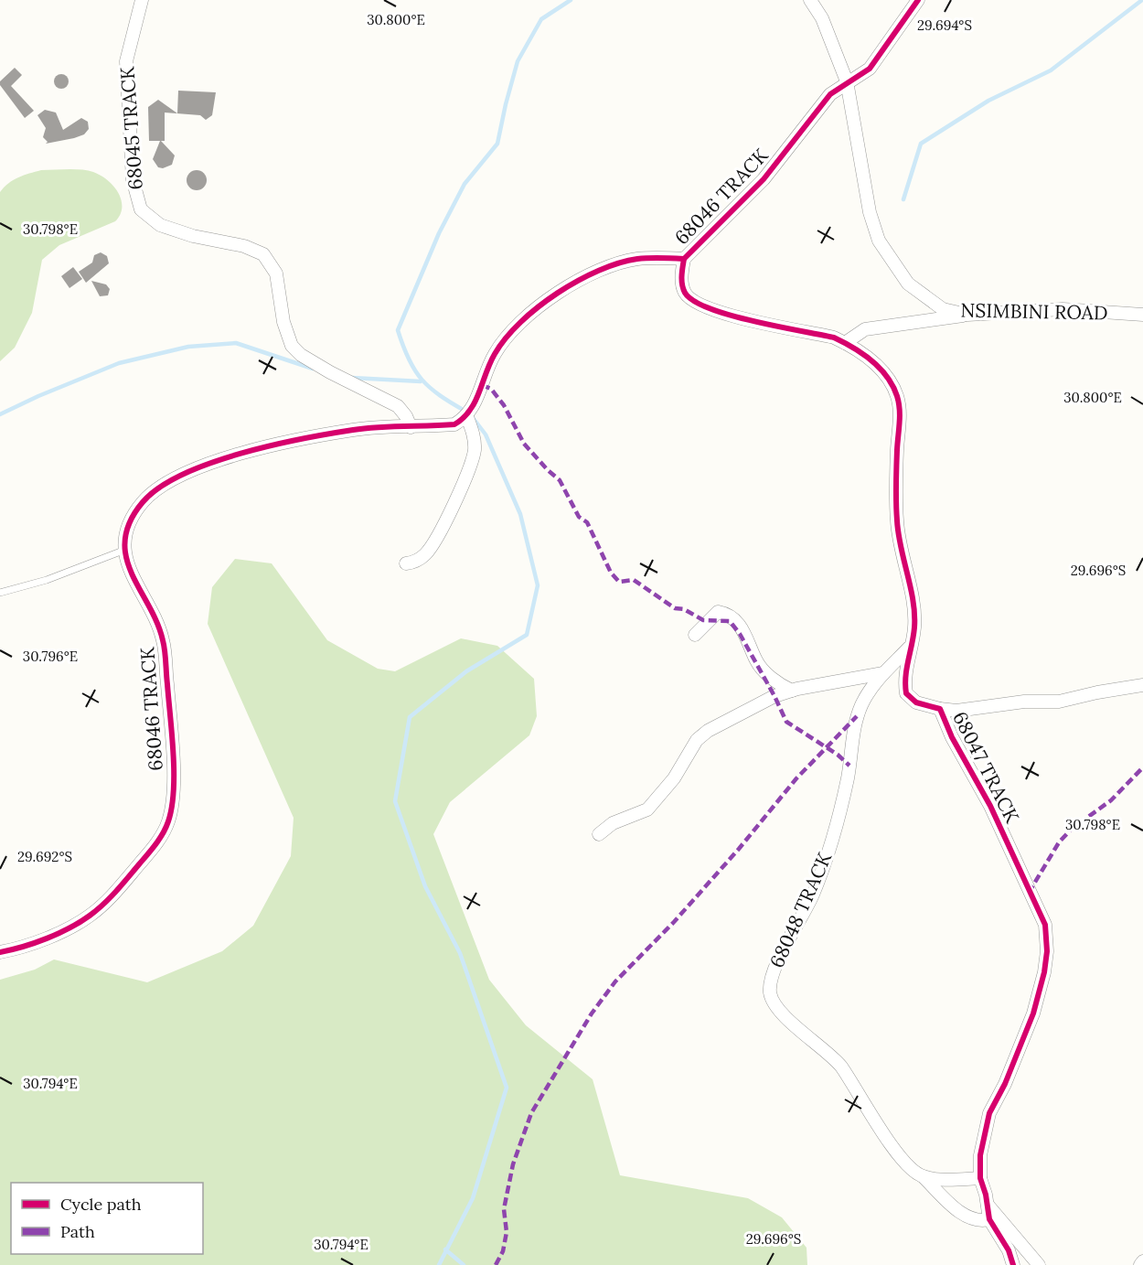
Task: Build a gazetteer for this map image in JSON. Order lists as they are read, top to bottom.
{
  "streets": {
    "street": [
      "68045 TRACK",
      "68046 TRACK",
      "NSIMBINI ROAD",
      "68047 TRACK",
      "68048 TRACK"
    ]
  },
  "crossings": [
    ["68045 TRACK", "68046 TRACK"],
    ["68046 TRACK", "NSIMBINI ROAD"],
    ["68046 TRACK", "68047 TRACK"],
    ["68047 TRACK", "68048 TRACK"]
  ],
  "legend": ["Cycle path", "Path"],
  "coordinates": [
    "30.800°E",
    "29.694°S",
    "30.798°E",
    "29.696°S",
    "30.796°E",
    "29.692°S",
    "30.794°E"
  ]
}
